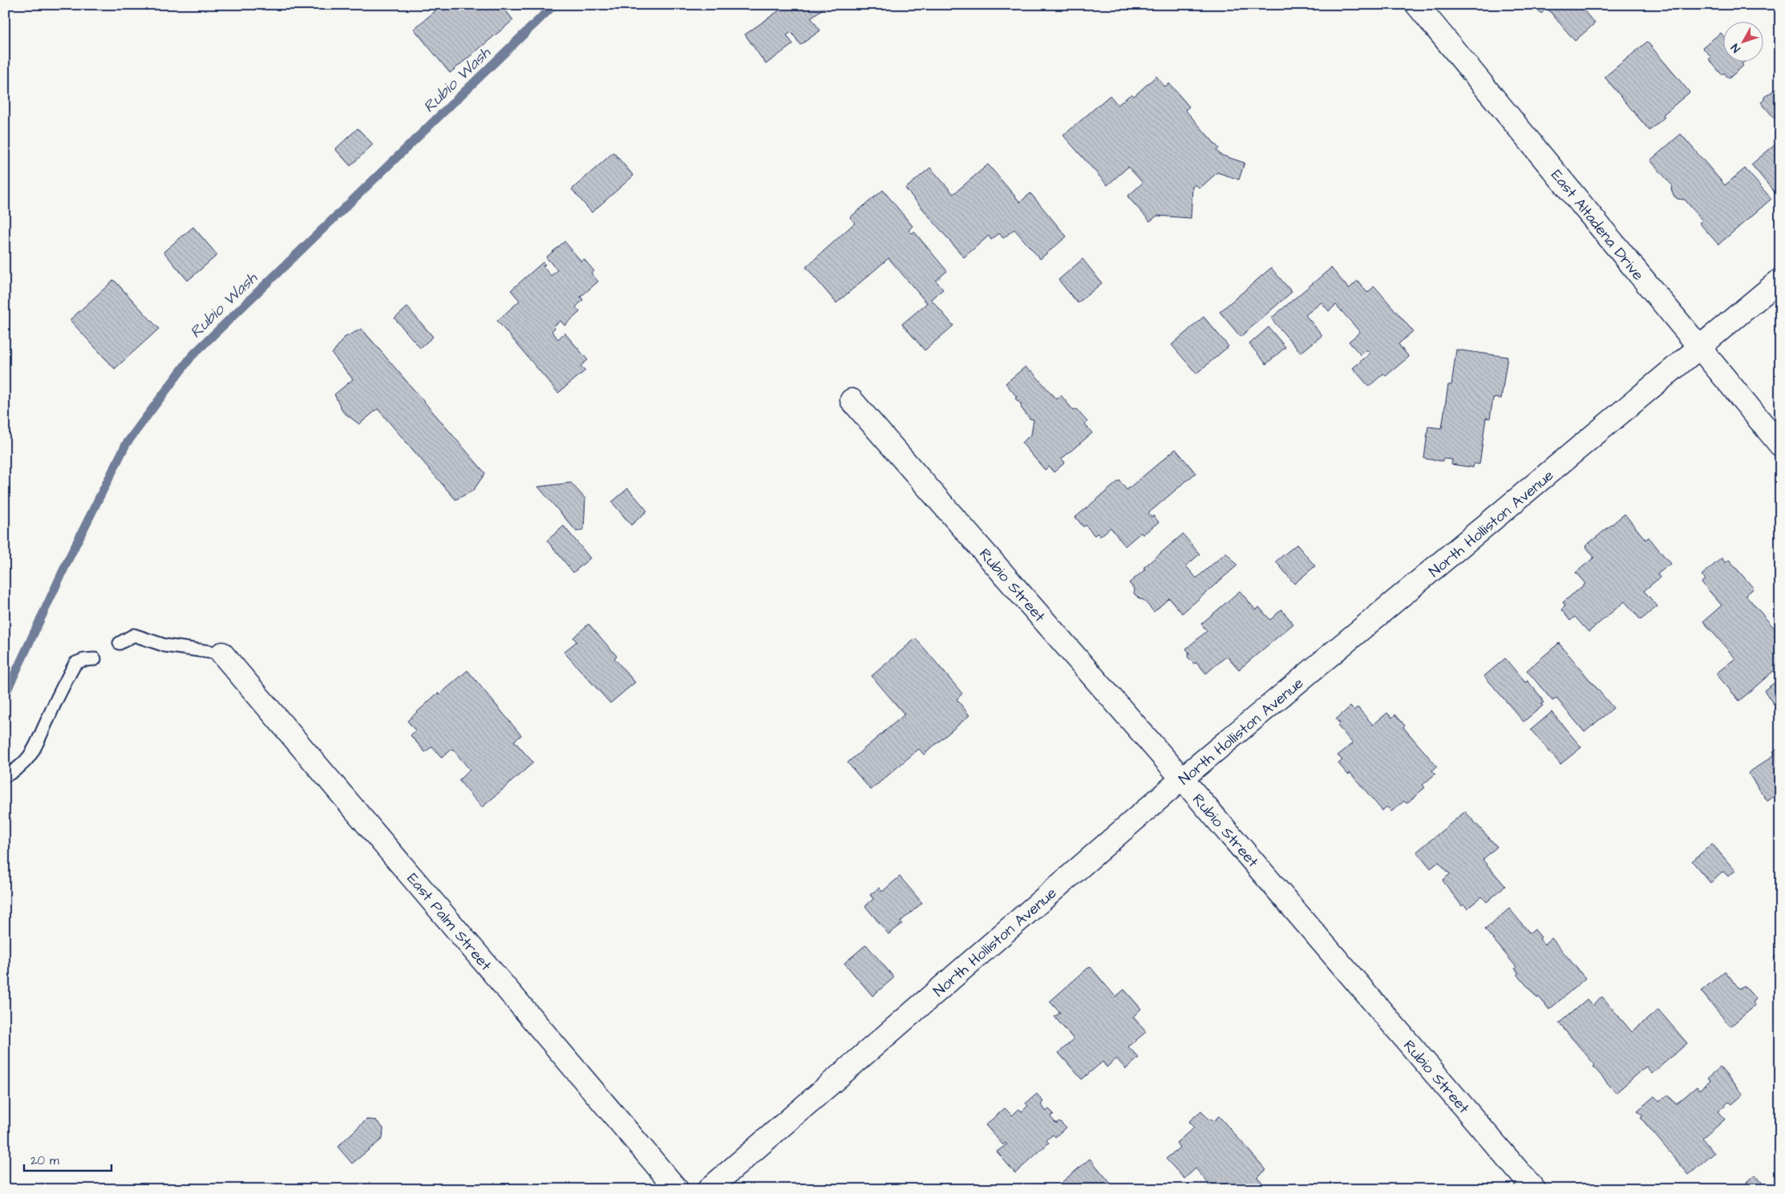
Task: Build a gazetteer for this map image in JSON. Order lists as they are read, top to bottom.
{
  "streets": {
    "street": [
      "East Altadena Drive",
      "North Holliston Avenue",
      "Rubio Street",
      "East Palm Street"
    ]
  },
  "crossings": [
    ["East Altadena Drive", "North Holliston Avenue"],
    ["North Holliston Avenue", "Rubio Street"]
  ],
  "water": ["Rubio Wash"],
  "scale_bar": "20 m",
  "north": "bottom left"
}
